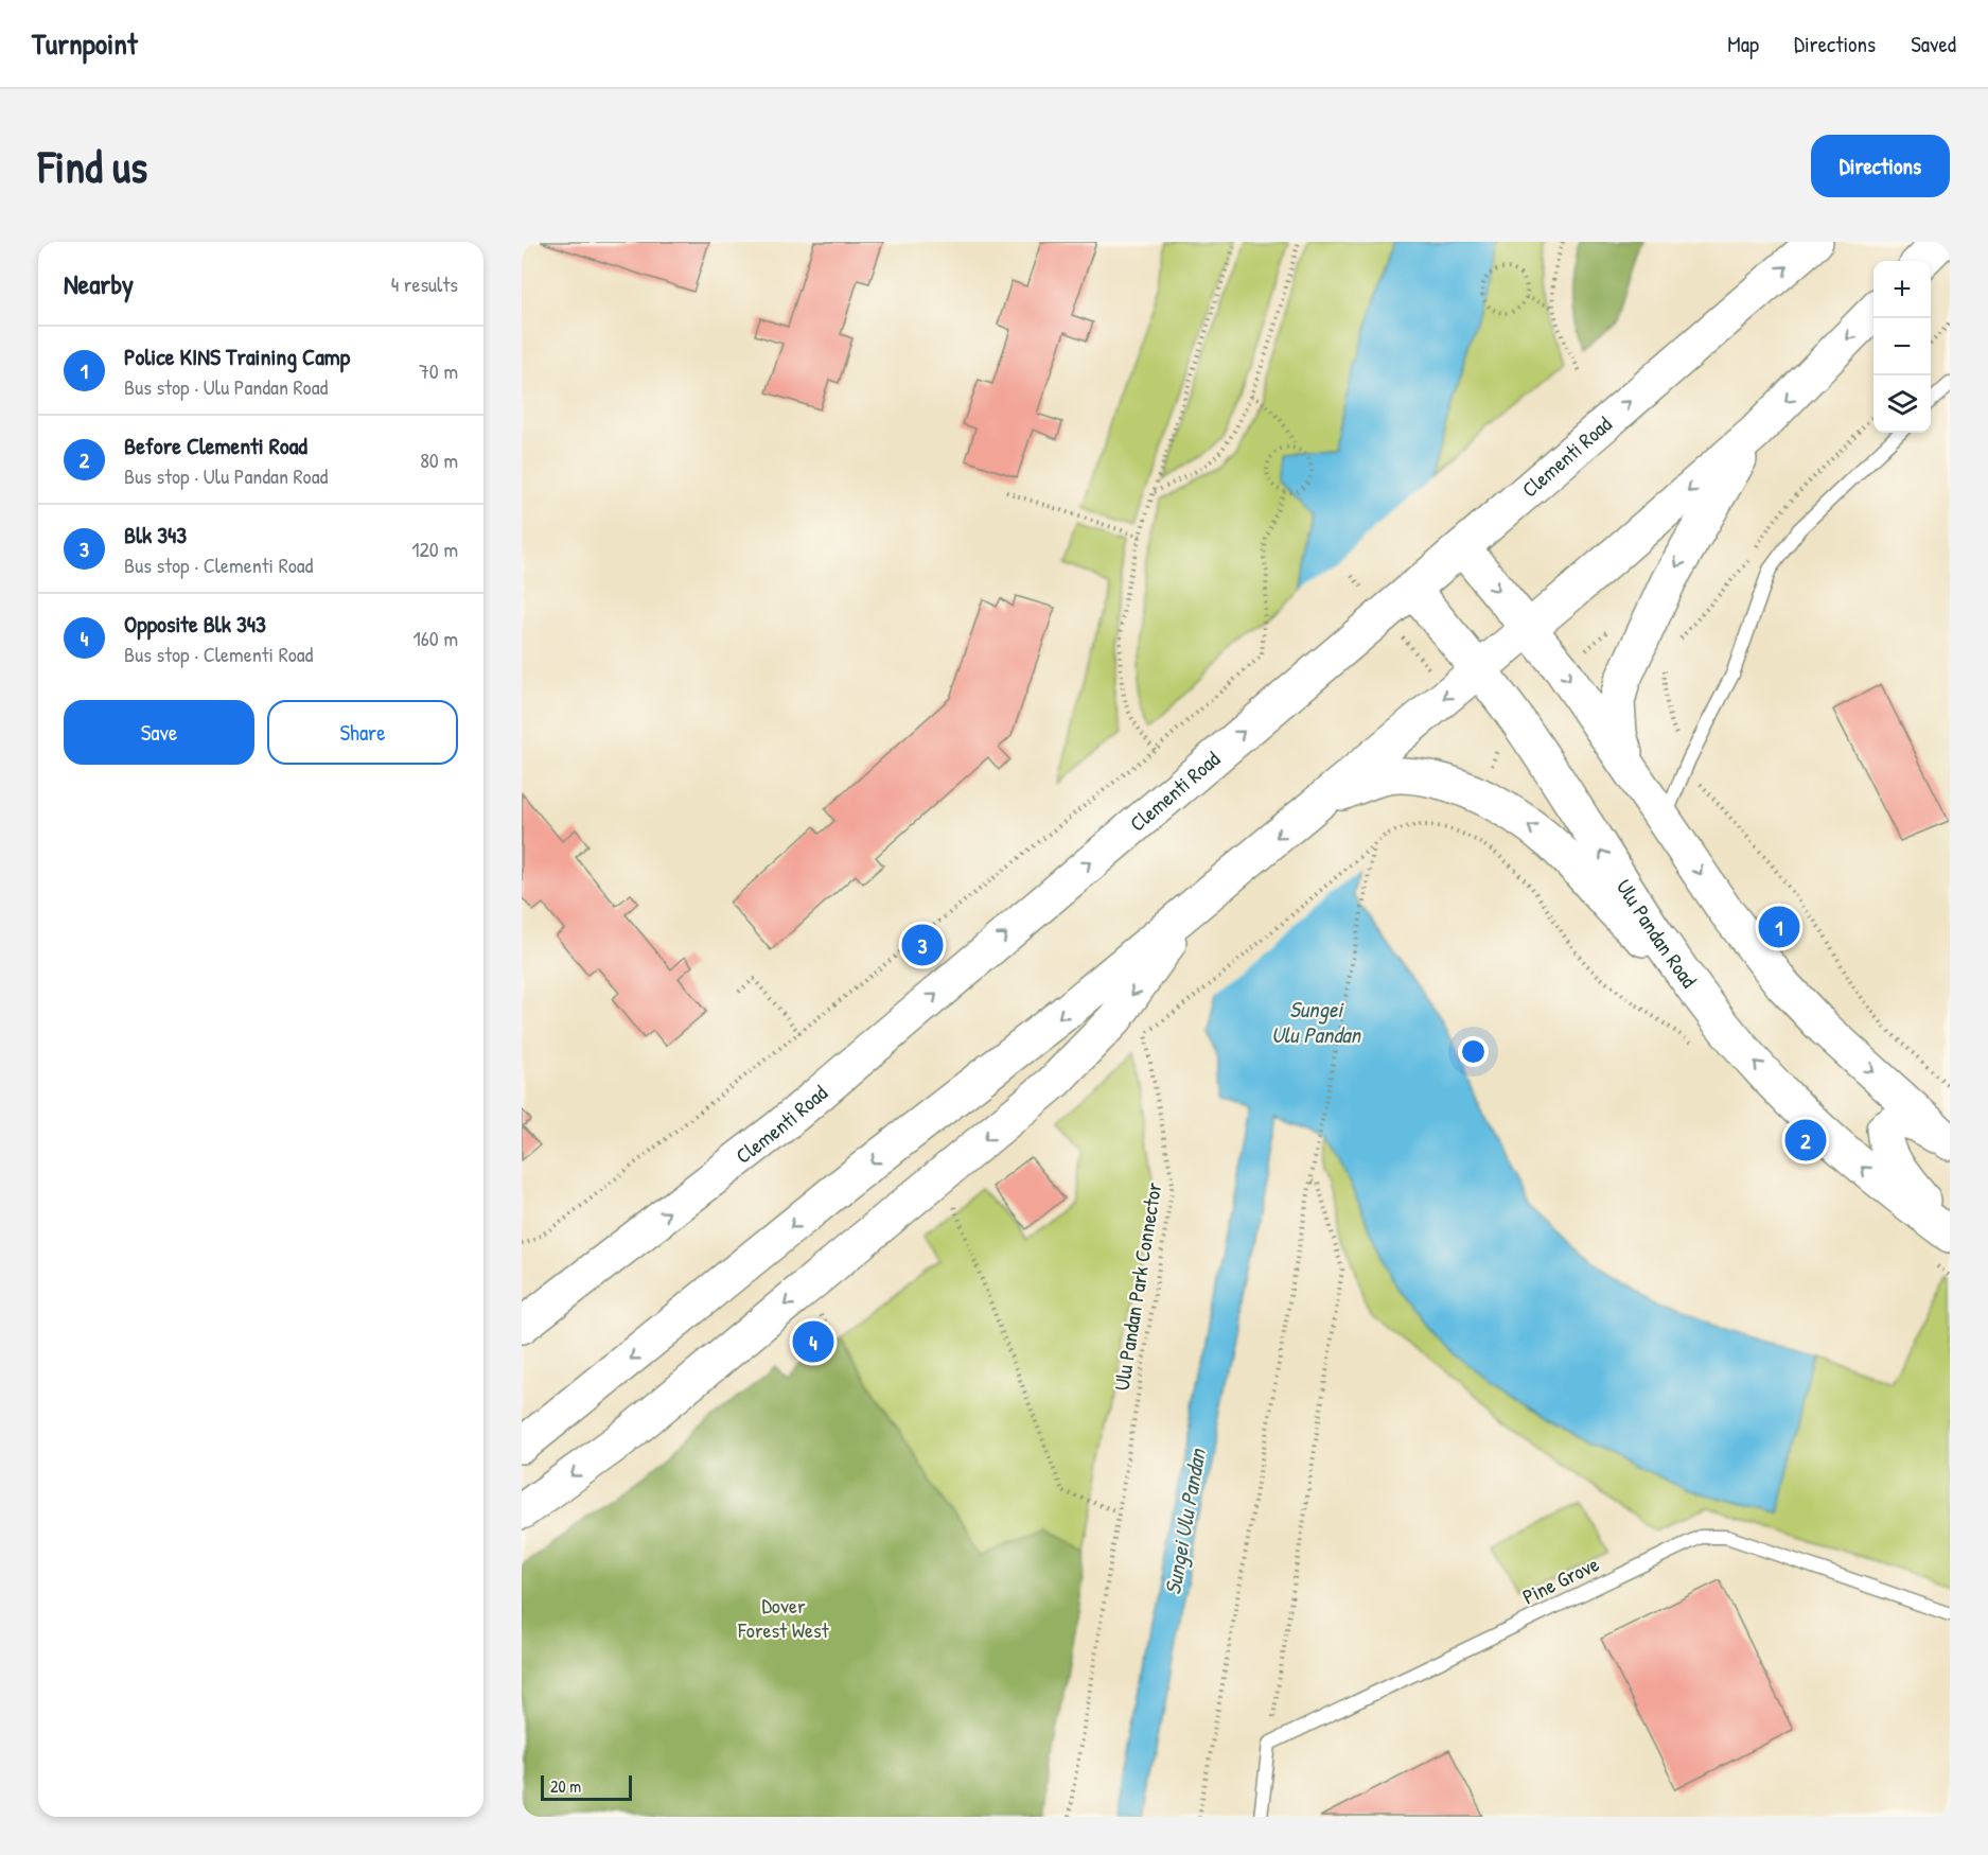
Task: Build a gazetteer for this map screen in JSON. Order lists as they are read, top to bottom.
{
  "streets": {
    "main road": ["Clementi Road", "Ulu Pandan Road"],
    "lane": ["Pine Grove"],
    "path": ["Ulu Pandan Park Connector"]
  },
  "crossings": [
    ["Clementi Road", "Ulu Pandan Road"]
  ],
  "water": ["Sungei Ulu Pandan"],
  "parks": ["Dover Forest West"],
  "scale_bar": "20 m",
  "page": {
    "header": "Turnpoint",
    "nav": ["Map", "Directions", "Saved"],
    "buttons": [
      "Directions",
      ["Save", "Share"]
    ],
    "title": "Find us",
    "heading": ["Nearby", "4 results"],
    "map_buttons": ["+", "−"],
    "list": [
      {
        "mark": "1",
        "name": "Police KINS Training Camp",
        "note": "Bus stop · Ulu Pandan Road",
        "value": "70 m"
      },
      {
        "mark": "2",
        "name": "Before Clementi Road",
        "note": "Bus stop · Ulu Pandan Road",
        "value": "80 m"
      },
      {
        "mark": "3",
        "name": "Blk 343",
        "note": "Bus stop · Clementi Road",
        "value": "120 m"
      },
      {
        "mark": "4",
        "name": "Opposite Blk 343",
        "note": "Bus stop · Clementi Road",
        "value": "160 m"
      }
    ],
    "pins": [
      "1",
      "3",
      "2",
      "4"
    ],
    "scale": "20 m"
  }
}
